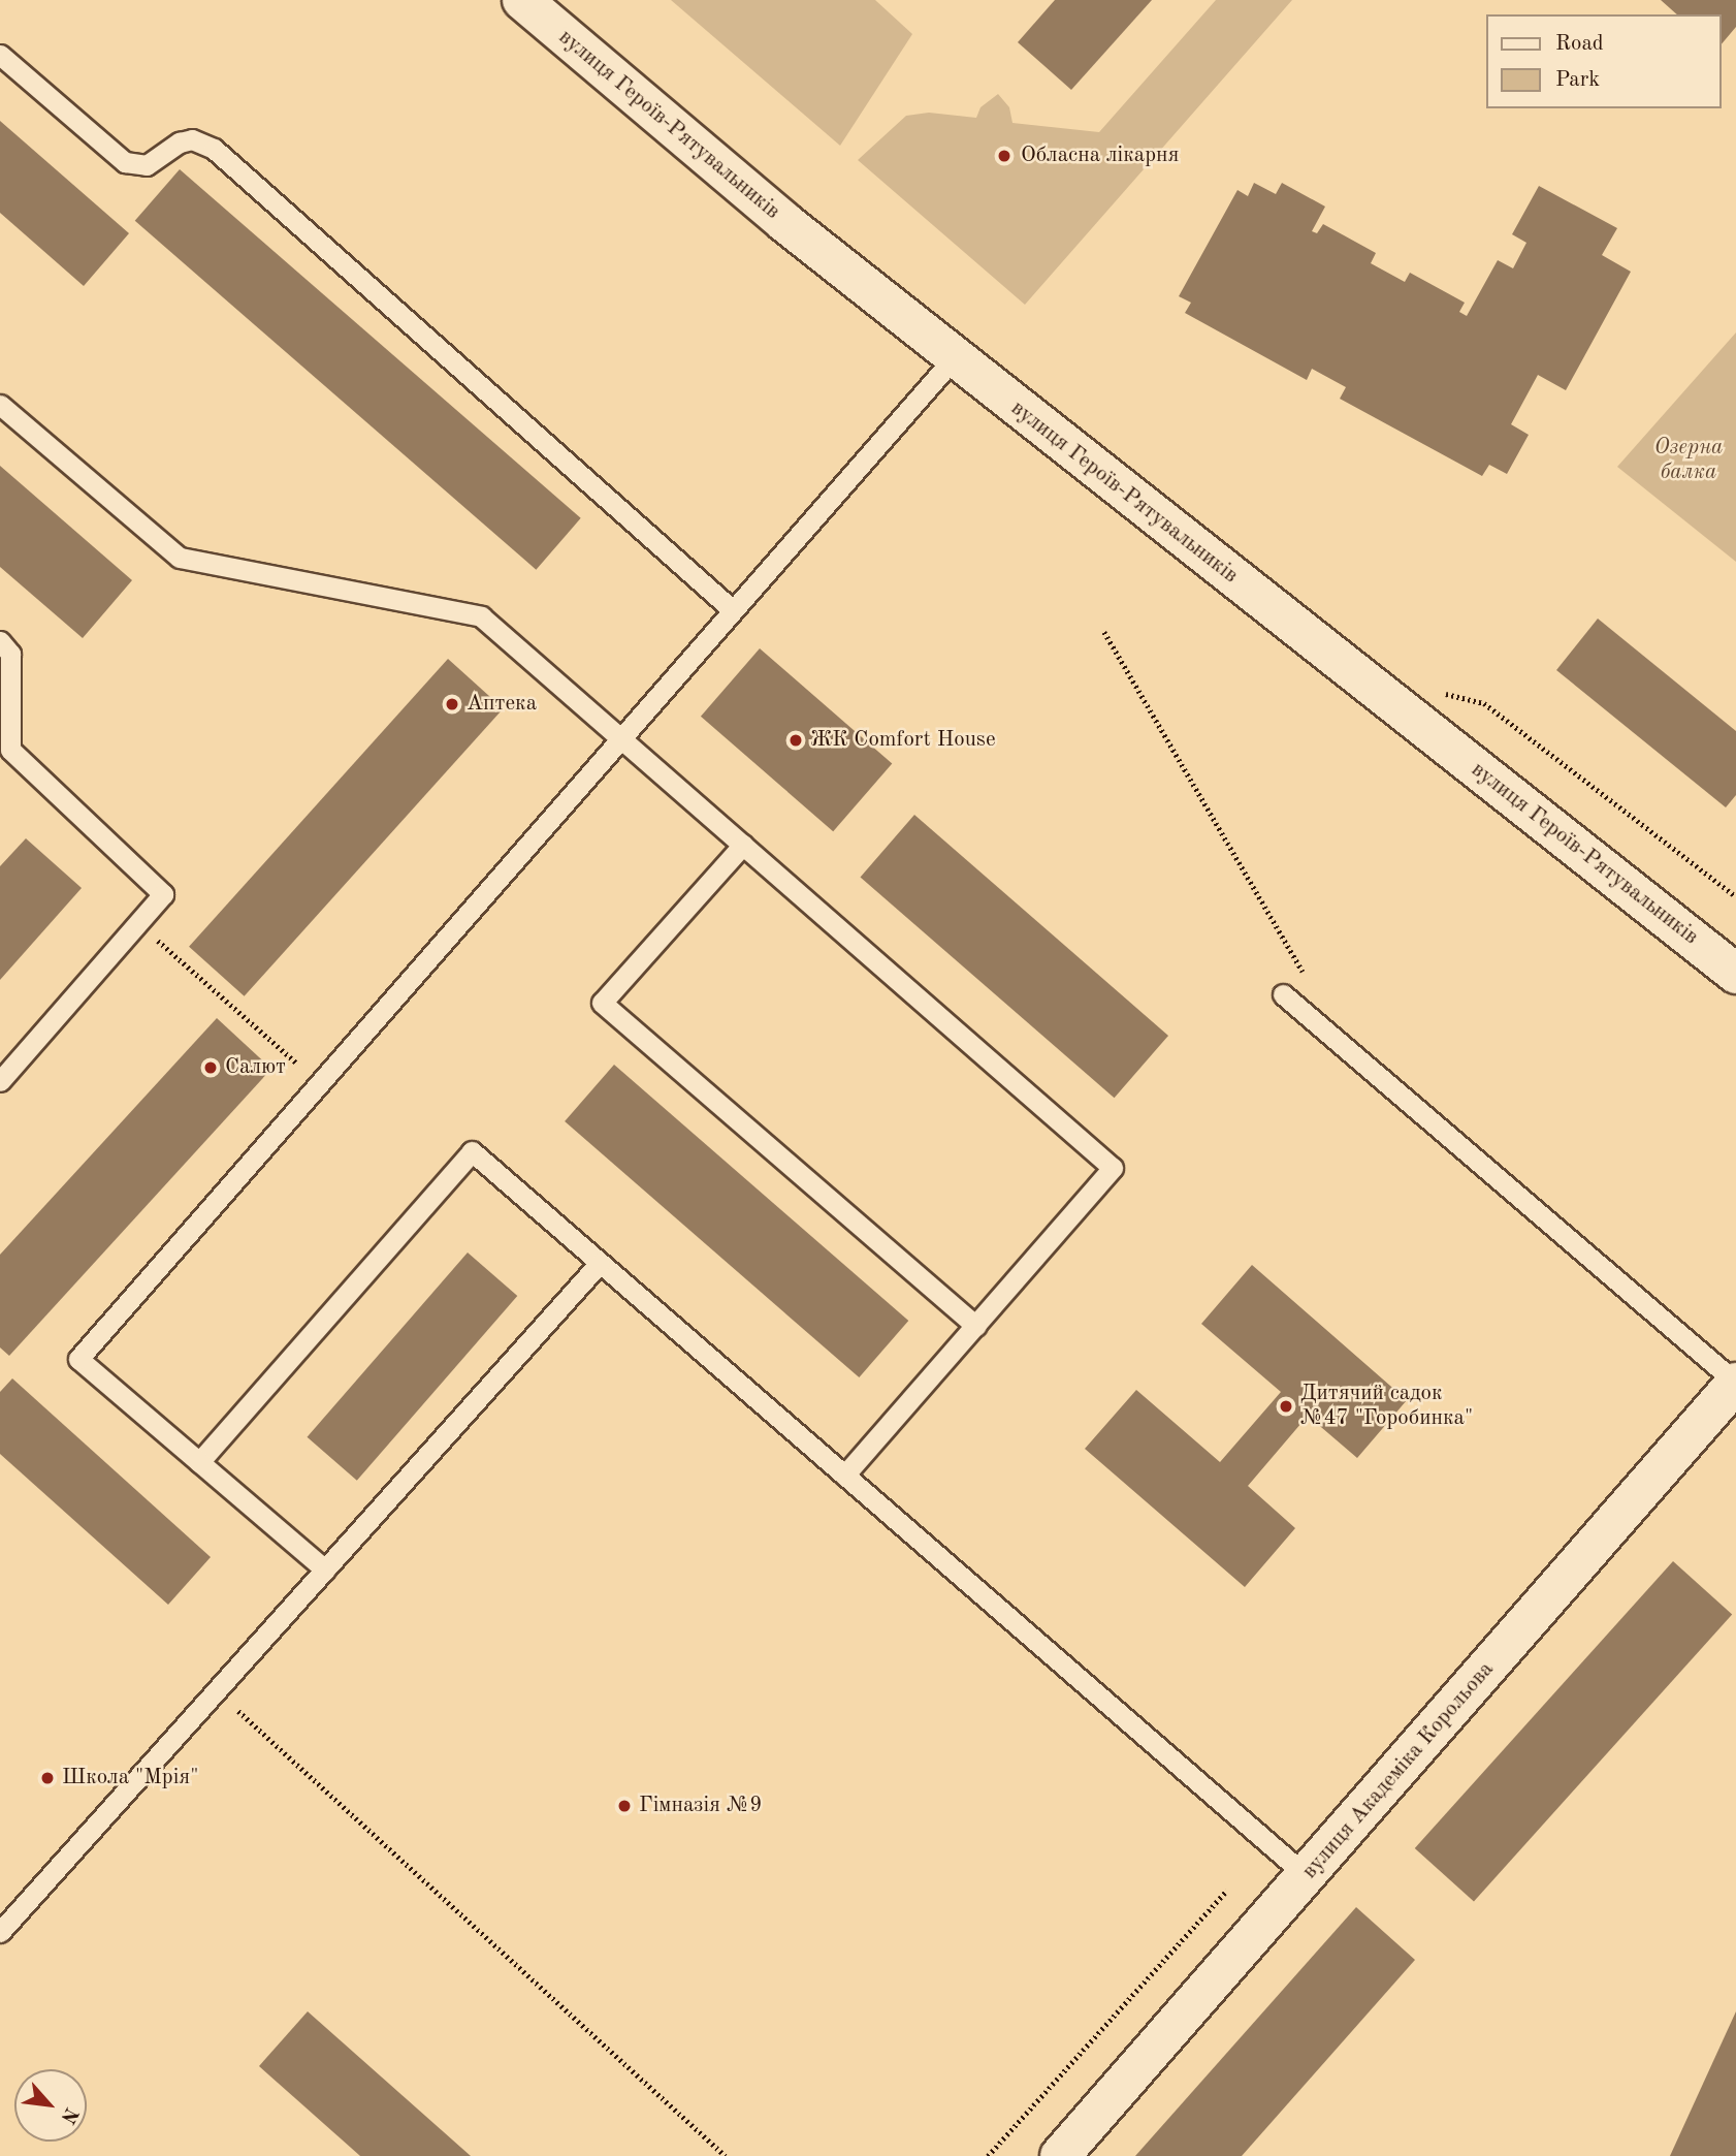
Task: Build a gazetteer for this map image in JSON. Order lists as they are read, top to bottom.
{
  "streets": {
    "main road": ["вулиця Героїв-Рятувальників", "вулиця Академіка Корольова"]
  },
  "parks": ["Озерна балка"],
  "places": [
    "Обласна лікарня",
    "Аптека",
    "ЖК Comfort House",
    "Салют",
    "Дитячий садок №47 \"Горобинка\"",
    "Школа \"Мрія\"",
    "Гімназія №9"
  ],
  "legend": ["Road", "Park"],
  "north": "bottom right"
}
